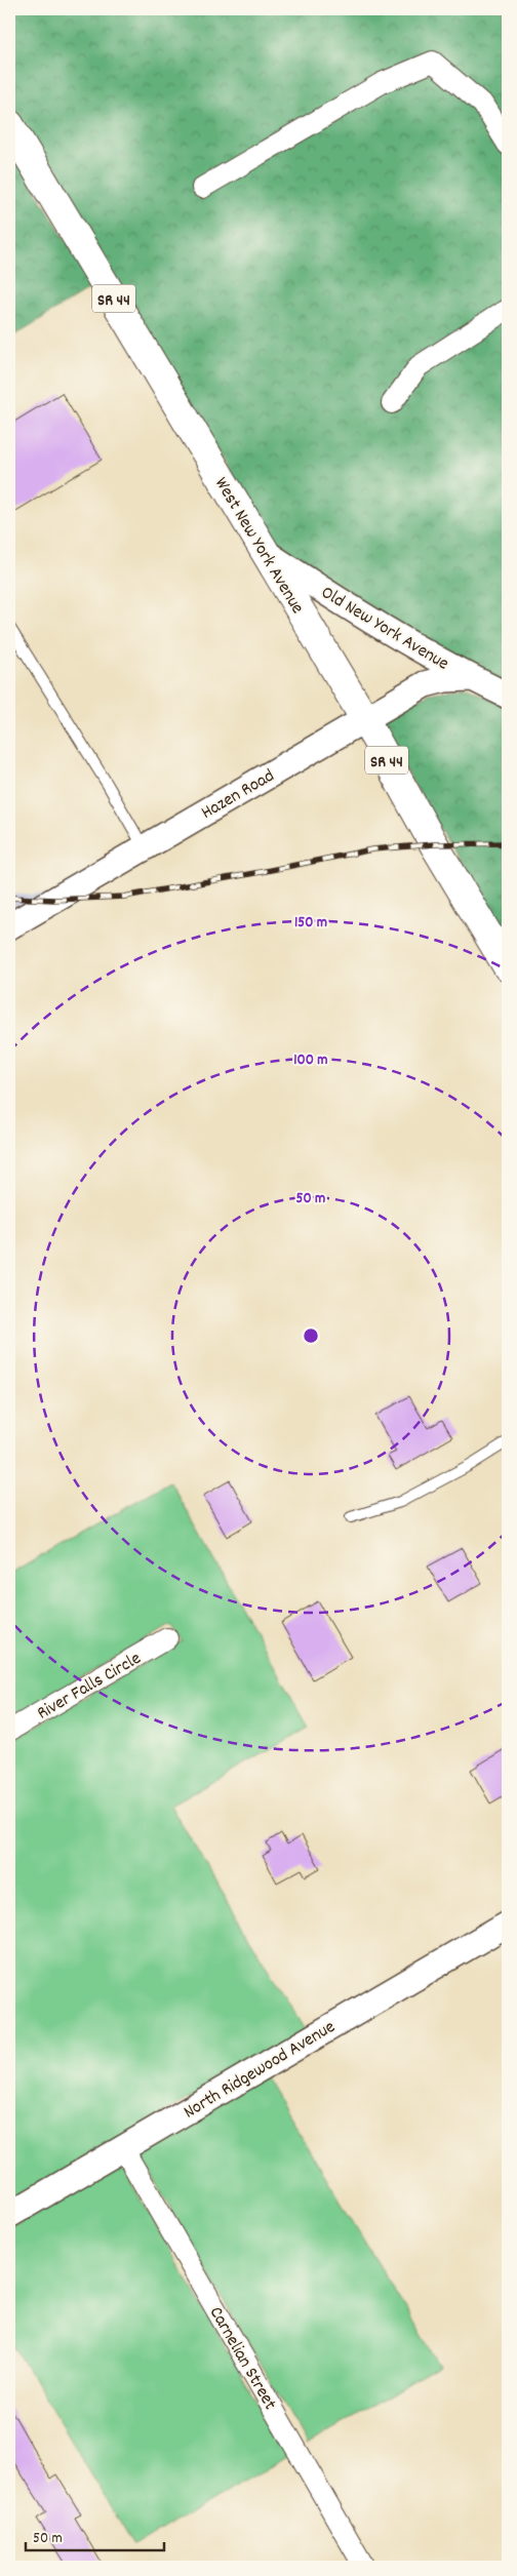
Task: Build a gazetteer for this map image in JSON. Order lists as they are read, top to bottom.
{
  "streets": {
    "main road": ["SR 44", "West New York Avenue"],
    "street": [
      "Old New York Avenue",
      "Hazen Road",
      "River Falls Circle",
      "North Ridgewood Avenue",
      "Carnelian Street"
    ]
  },
  "crossings": [
    ["West New York Avenue", "Old New York Avenue"],
    ["West New York Avenue", "Hazen Road"],
    ["Old New York Avenue", "Hazen Road"],
    ["North Ridgewood Avenue", "Carnelian Street"]
  ],
  "scale_bar": "50 m",
  "rings": ["150 m", "100 m", "50 m"]
}
